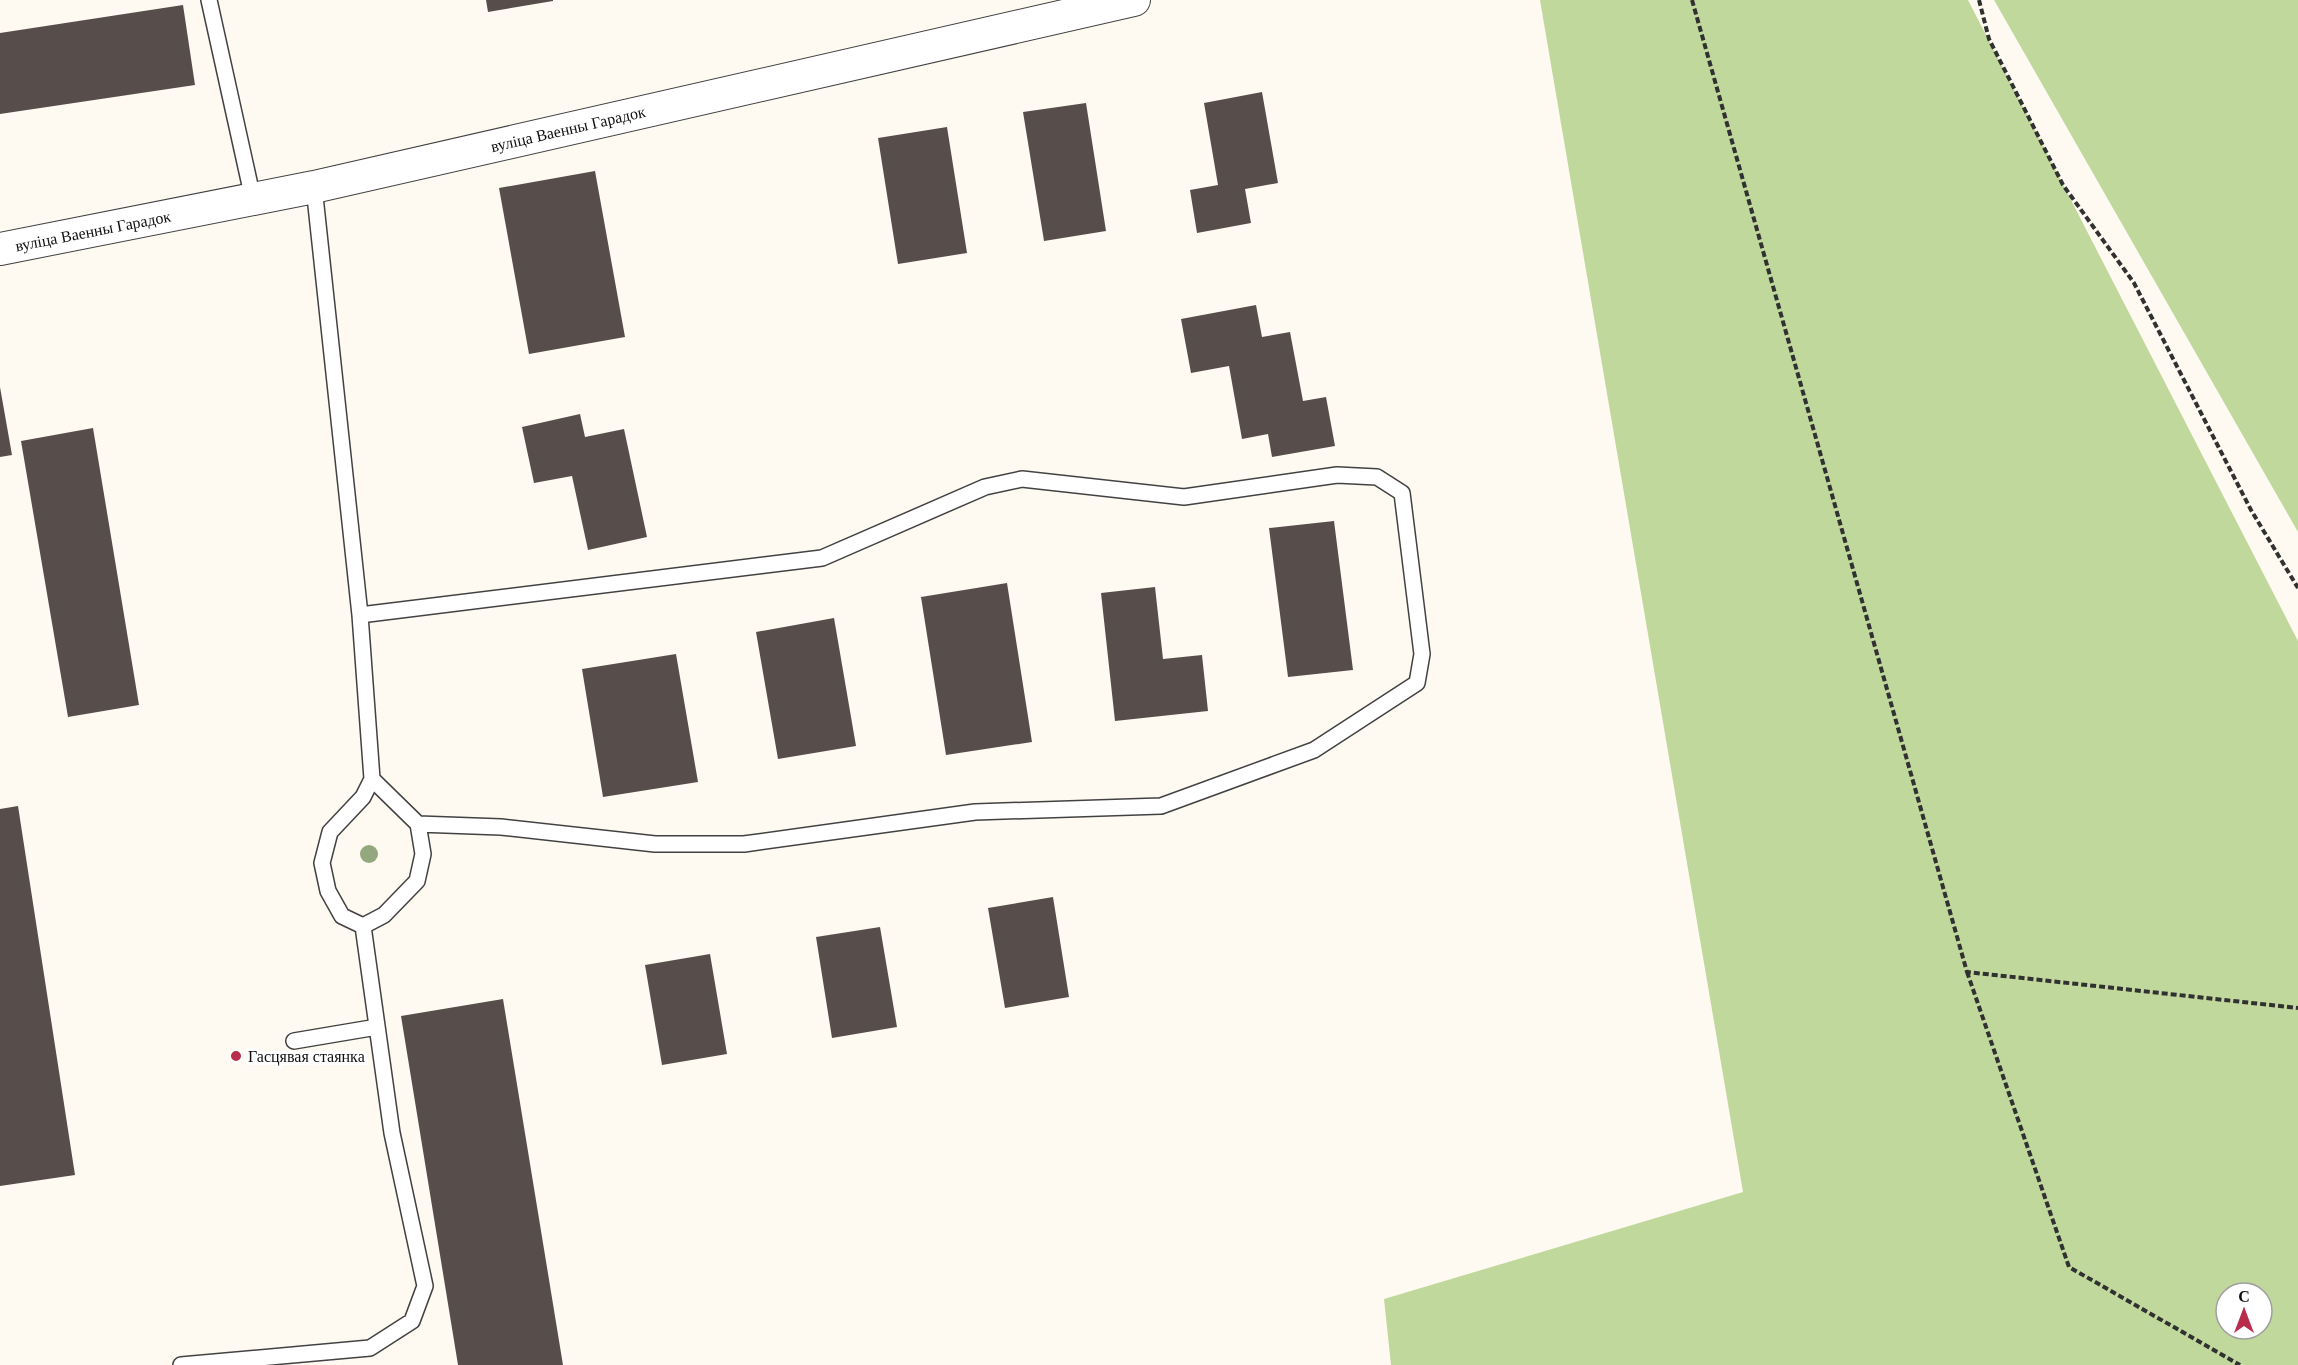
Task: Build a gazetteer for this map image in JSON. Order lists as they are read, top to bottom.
{
  "streets": {
    "street": ["вуліца Ваенны Гарадок"]
  },
  "places": ["Гасцявая стаянка"],
  "north": "top"
}
